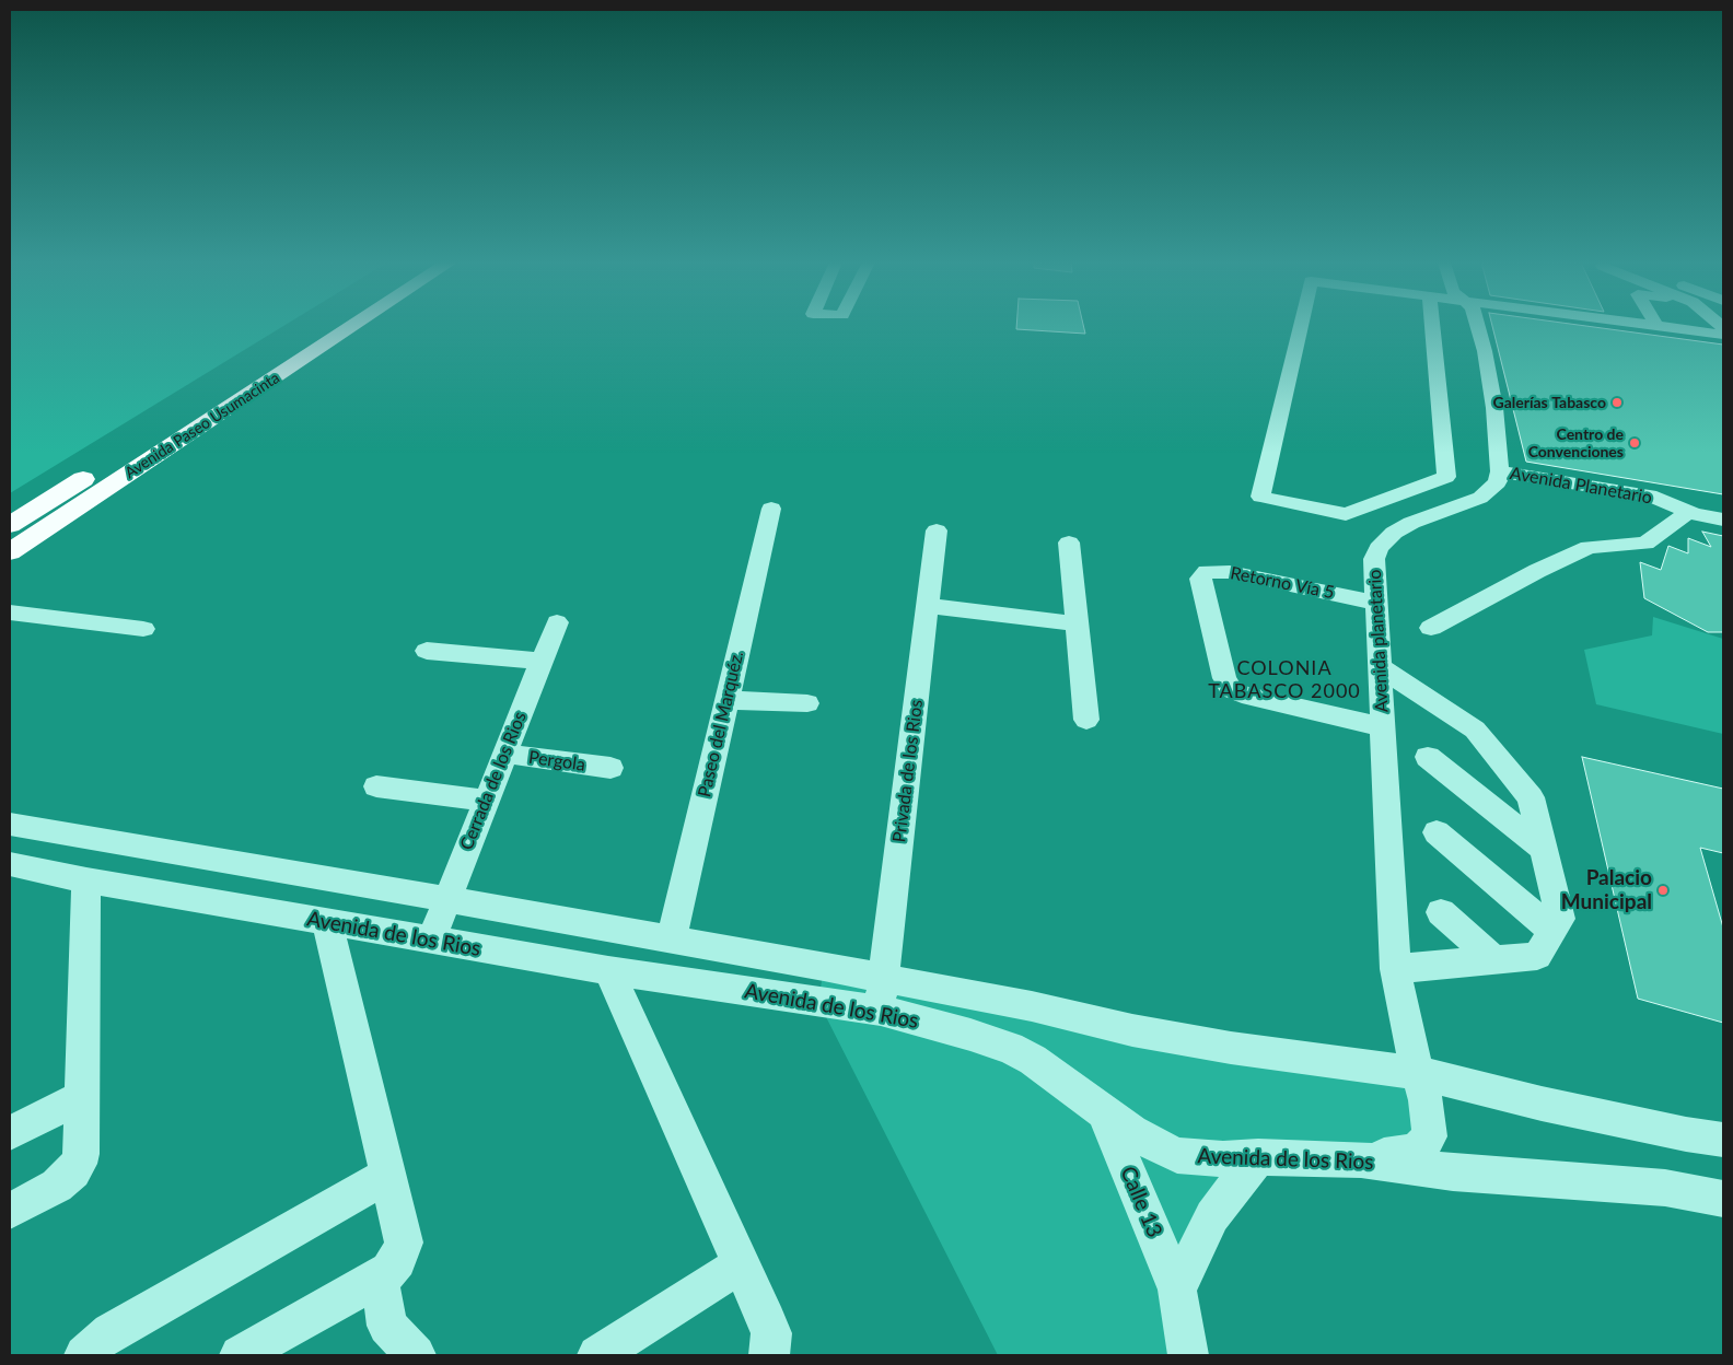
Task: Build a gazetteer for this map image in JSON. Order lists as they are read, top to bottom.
{
  "streets": {
    "main road": ["Avenida Paseo Usumacinta"],
    "street": [
      "Avenida Planetario",
      "Retorno Vía 5",
      "Avenida planetario",
      "Paseo del Marquéz.",
      "Pergola",
      "Privada de los Rios",
      "Cerrada de los Rios",
      "Avenida de los Rios",
      "Calle 13"
    ]
  },
  "crossings": [
    ["Avenida Planetario", "Avenida planetario"],
    ["Retorno Vía 5", "Avenida planetario"],
    ["Avenida planetario", "Avenida de los Rios"],
    ["Paseo del Marquéz.", "Avenida de los Rios"],
    ["Pergola", "Cerrada de los Rios"],
    ["Privada de los Rios", "Avenida de los Rios"],
    ["Cerrada de los Rios", "Avenida de los Rios"],
    ["Avenida de los Rios", "Calle 13"]
  ],
  "districts": ["COLONIA TABASCO 2000"],
  "places": ["Galerías Tabasco", "Centro de Convenciones", "Palacio Municipal"]
}
